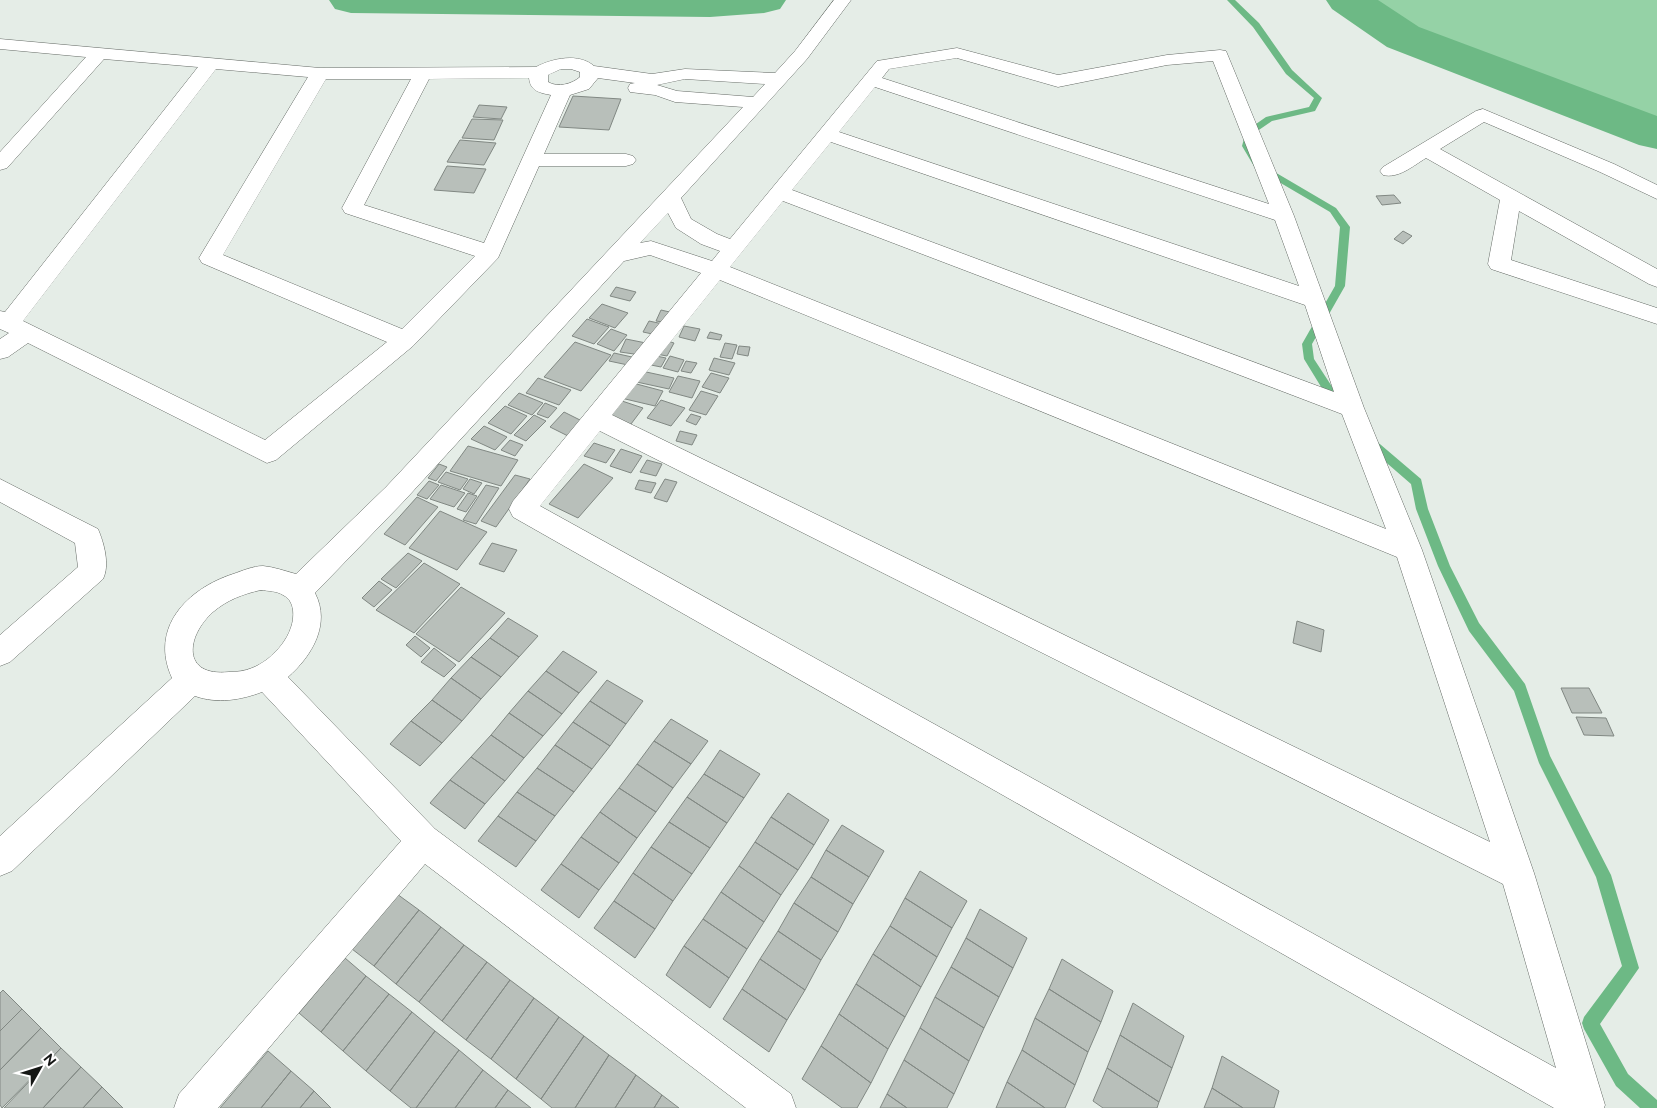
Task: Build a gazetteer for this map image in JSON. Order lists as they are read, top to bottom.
{
  "north": "top right"
}
